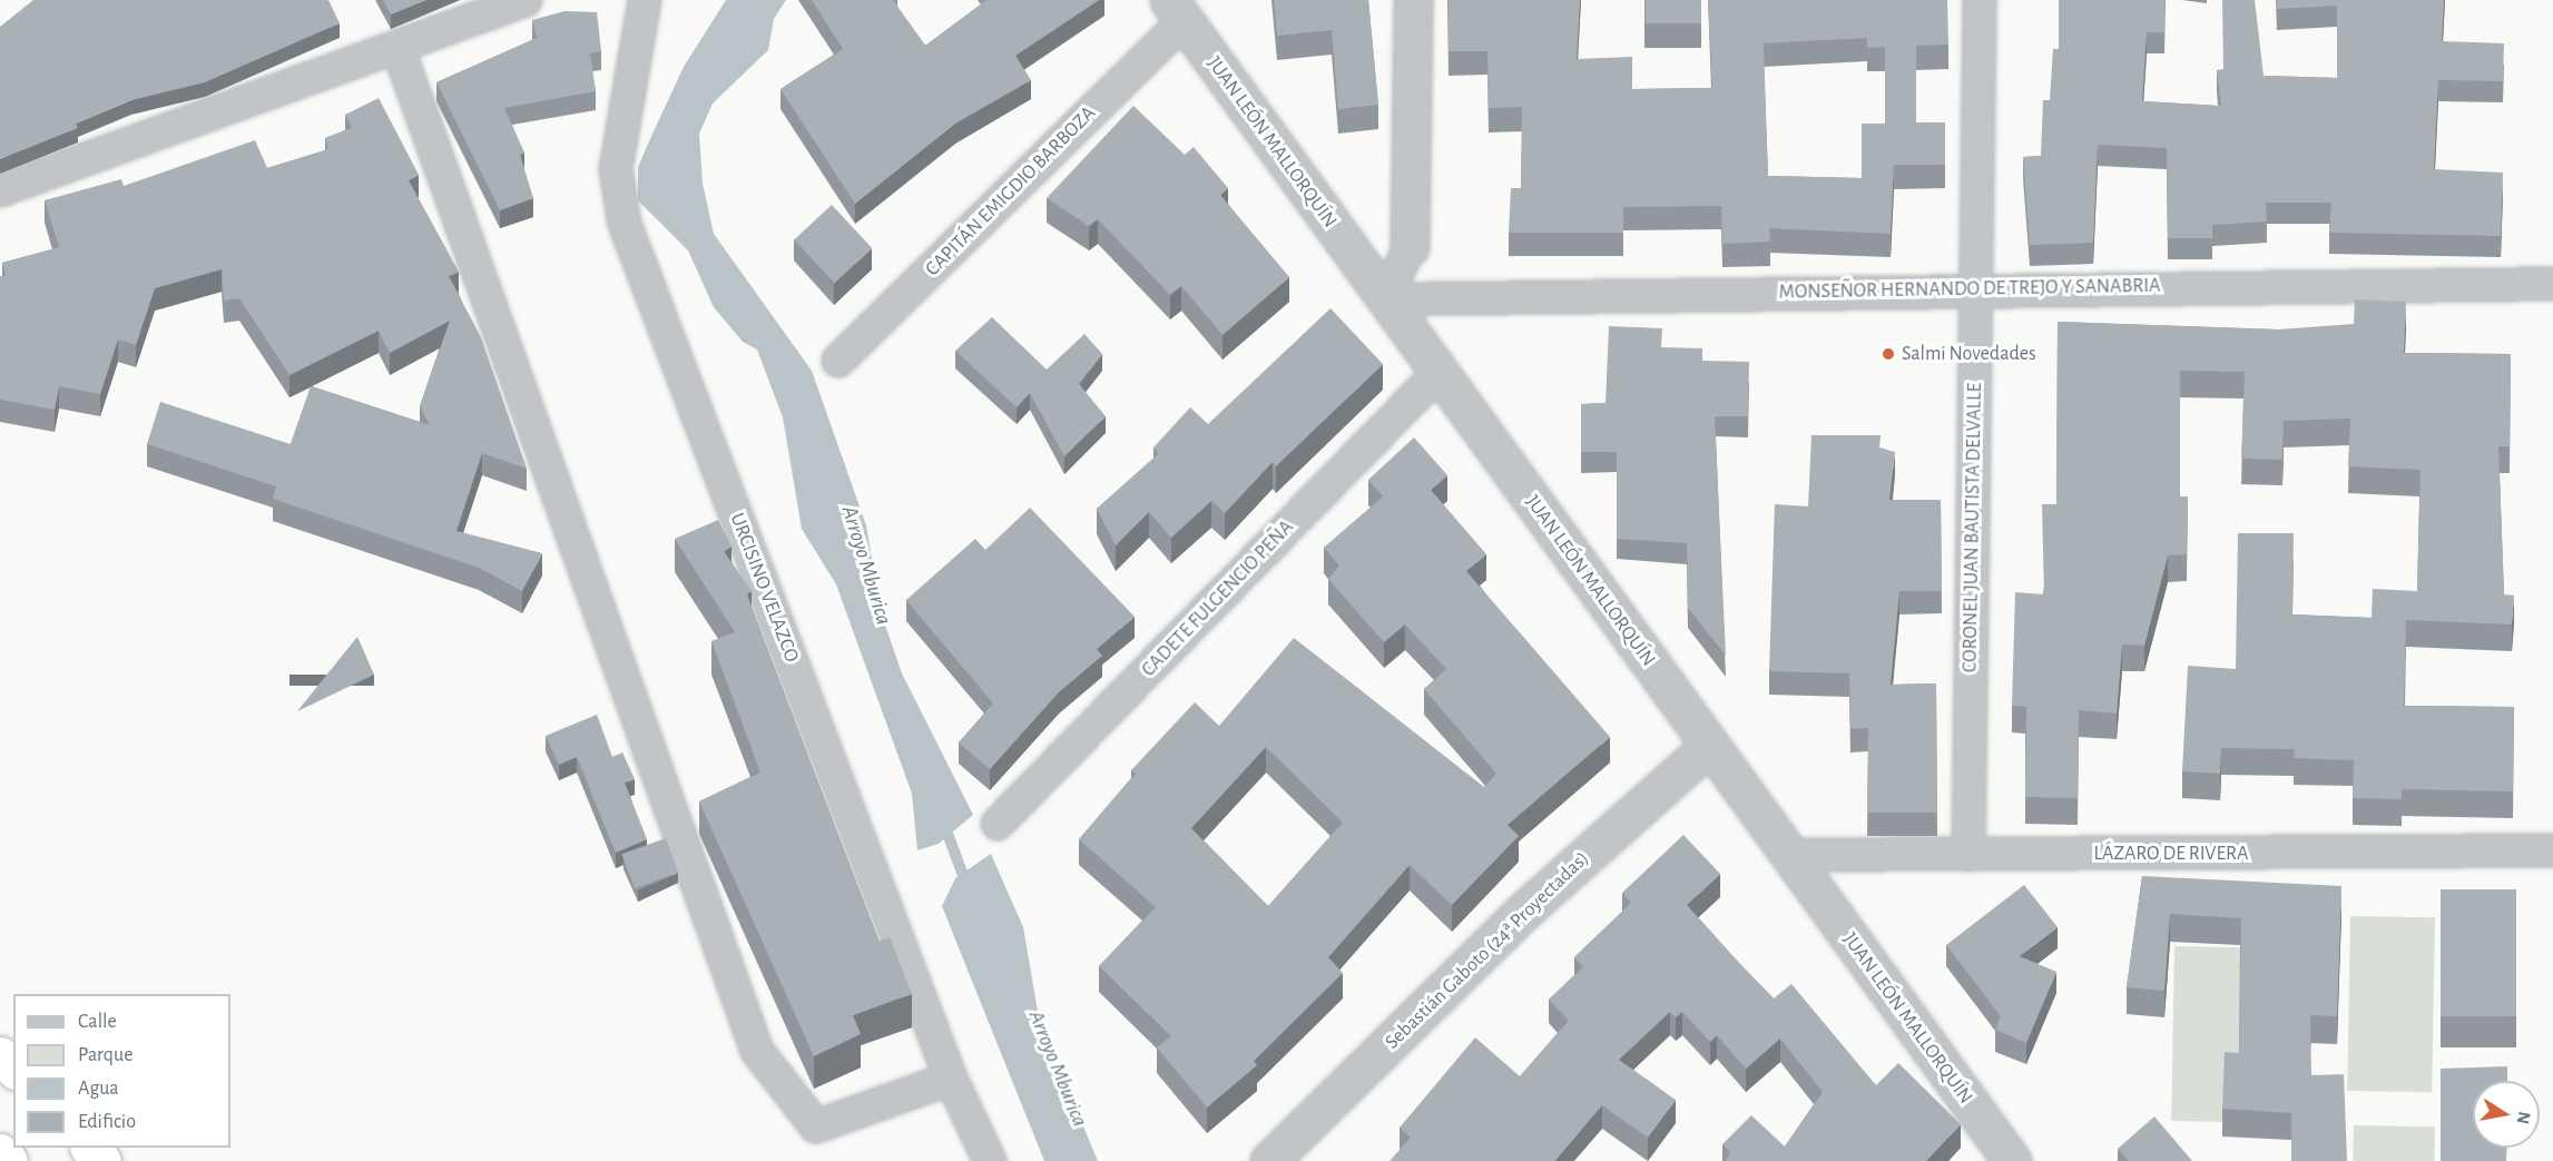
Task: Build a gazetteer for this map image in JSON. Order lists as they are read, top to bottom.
{
  "streets": {
    "street": [
      "JUAN LEÓN MALLORQUÍN",
      "CAPITÁN EMIGDIO BARBOZA",
      "MONSEÑOR HERNANDO DE TREJO Y SANABRIA",
      "CORONEL JUAN BAUTISTA DELVALLE",
      "URCISINO VELAZCO",
      "CADETE FULGENCIO PEÑA",
      "LÁZARO DE RIVERA",
      "Sebastián Gaboto (24ª Proyectadas)"
    ]
  },
  "crossings": [
    ["JUAN LEÓN MALLORQUÍN", "CAPITÁN EMIGDIO BARBOZA"],
    ["JUAN LEÓN MALLORQUÍN", "MONSEÑOR HERNANDO DE TREJO Y SANABRIA"],
    ["JUAN LEÓN MALLORQUÍN", "CADETE FULGENCIO PEÑA"],
    ["JUAN LEÓN MALLORQUÍN", "LÁZARO DE RIVERA"],
    ["JUAN LEÓN MALLORQUÍN", "Sebastián Gaboto (24ª Proyectadas)"],
    ["MONSEÑOR HERNANDO DE TREJO Y SANABRIA", "CORONEL JUAN BAUTISTA DELVALLE"],
    ["CORONEL JUAN BAUTISTA DELVALLE", "LÁZARO DE RIVERA"]
  ],
  "water": ["Arroyo Mburica"],
  "places": ["Salmi Novedades"],
  "legend": [
    "Calle",
    "Parque",
    "Agua",
    "Edificio"
  ],
  "north": "right"
}
